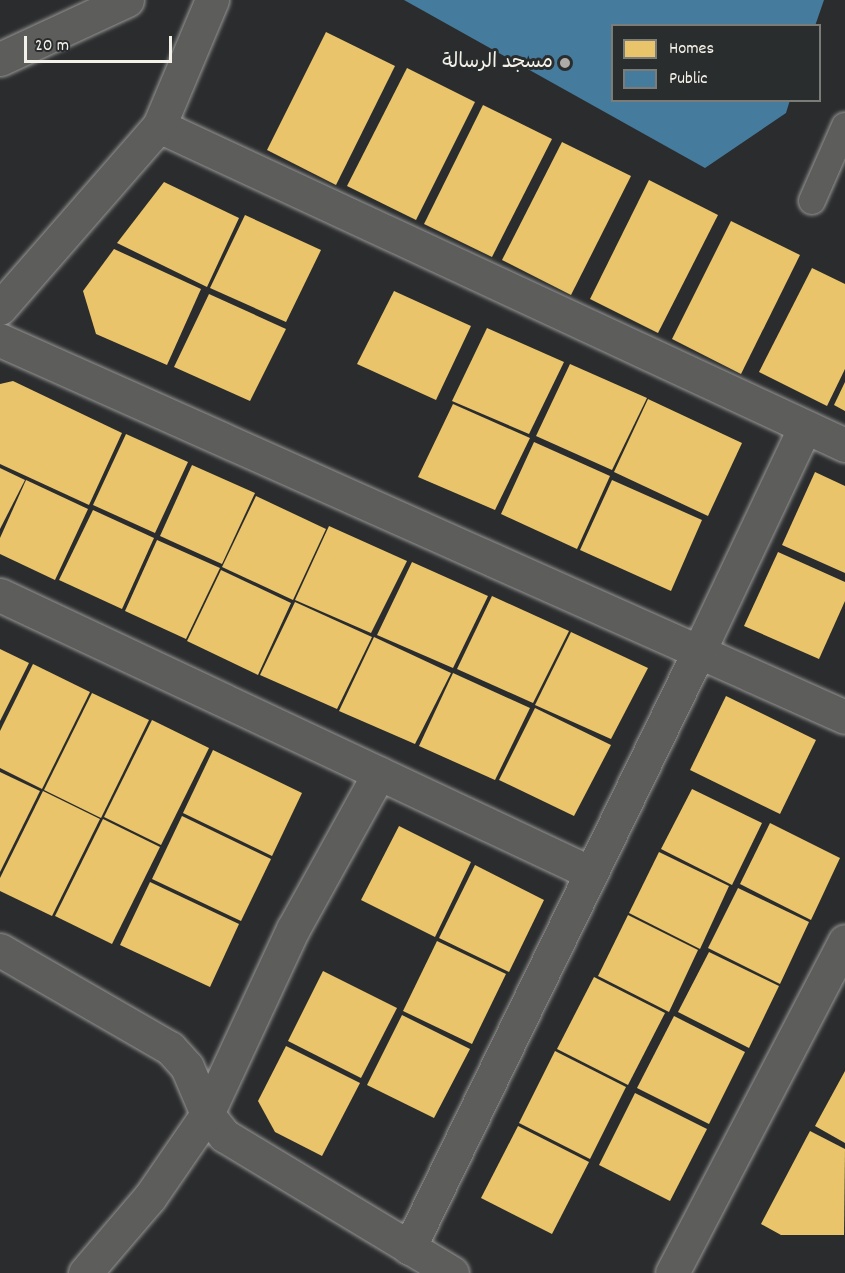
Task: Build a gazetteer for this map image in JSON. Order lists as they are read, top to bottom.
{
  "places": ["مسجد الرسالة"],
  "legend": ["Homes", "Public"],
  "scale_bar": "20 m"
}
